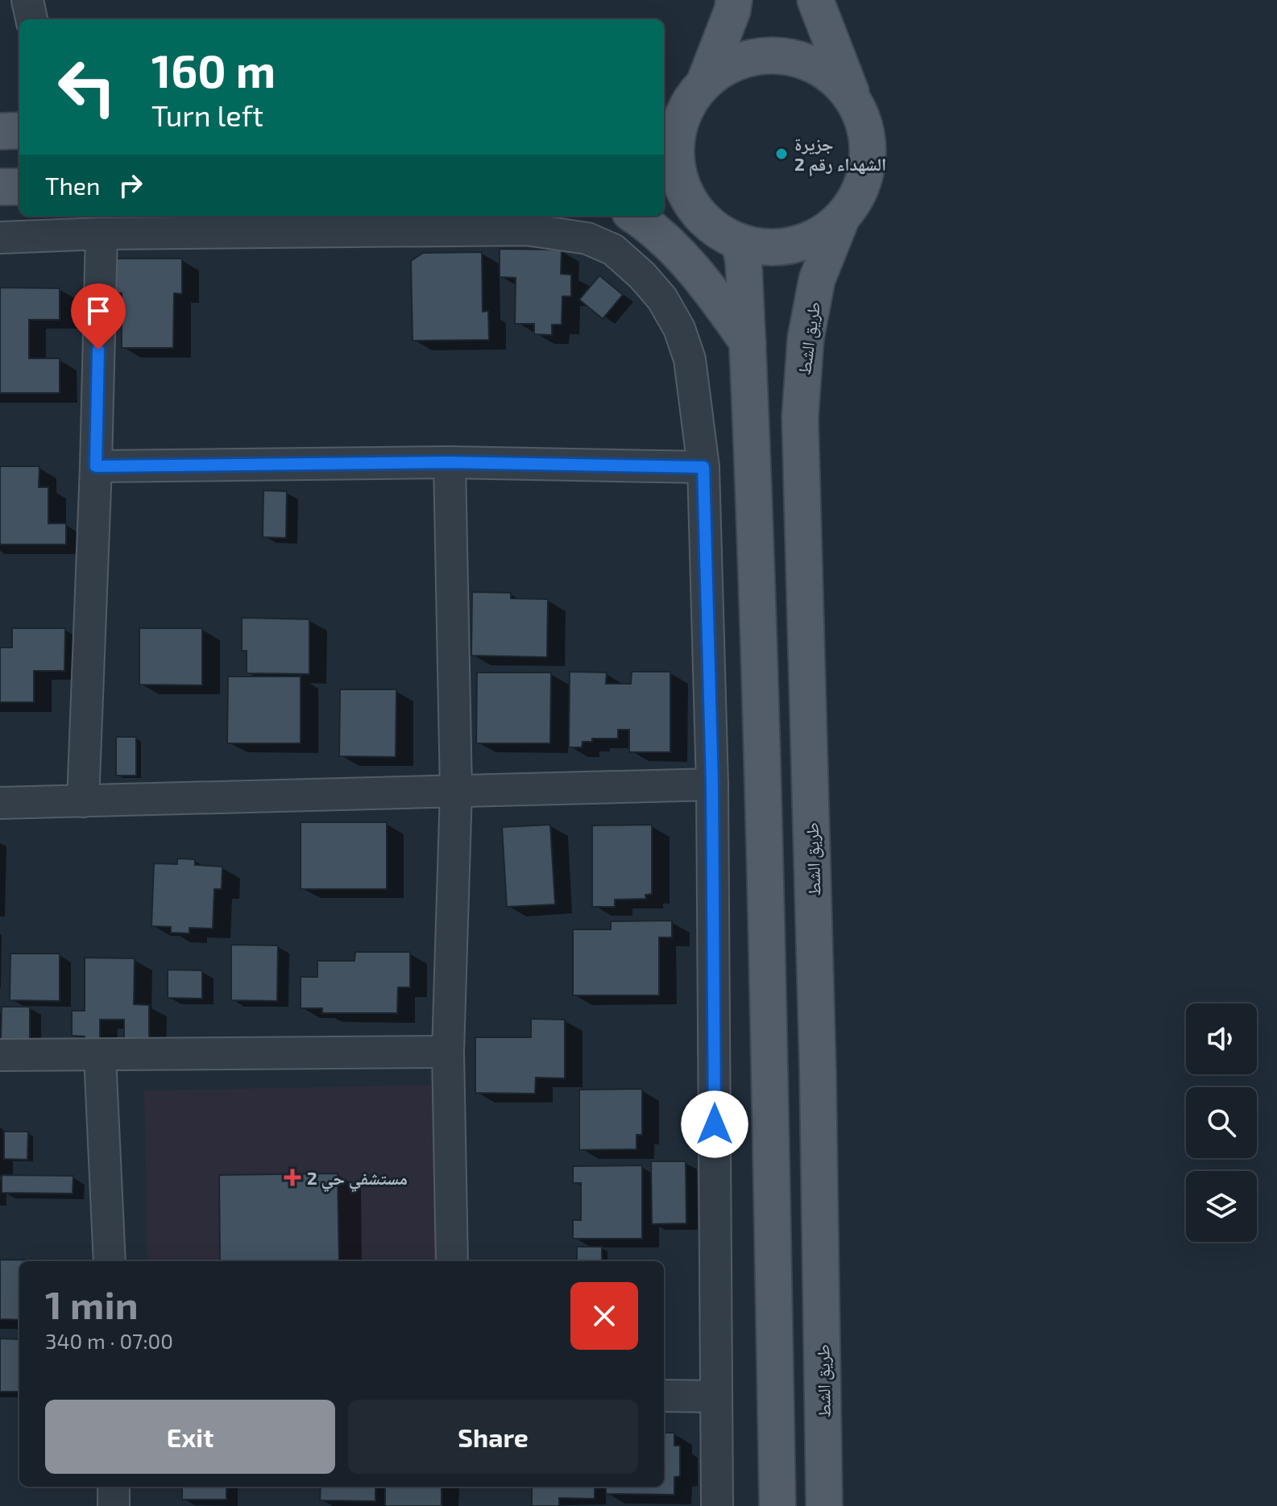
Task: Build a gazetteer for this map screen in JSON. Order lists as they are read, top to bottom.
{
  "streets": {
    "main road": ["طريق الشط"]
  },
  "places": {
    "other": ["جزيرة الشهداء رقم 2"],
    "health": ["مستشفي حي 2"]
  },
  "page": {
    "turn": ["160 m", "Turn left"],
    "then": "Then",
    "heading": ["1 min", "340 m · 07:00"],
    "buttons": ["Exit", "Share"]
  }
}
